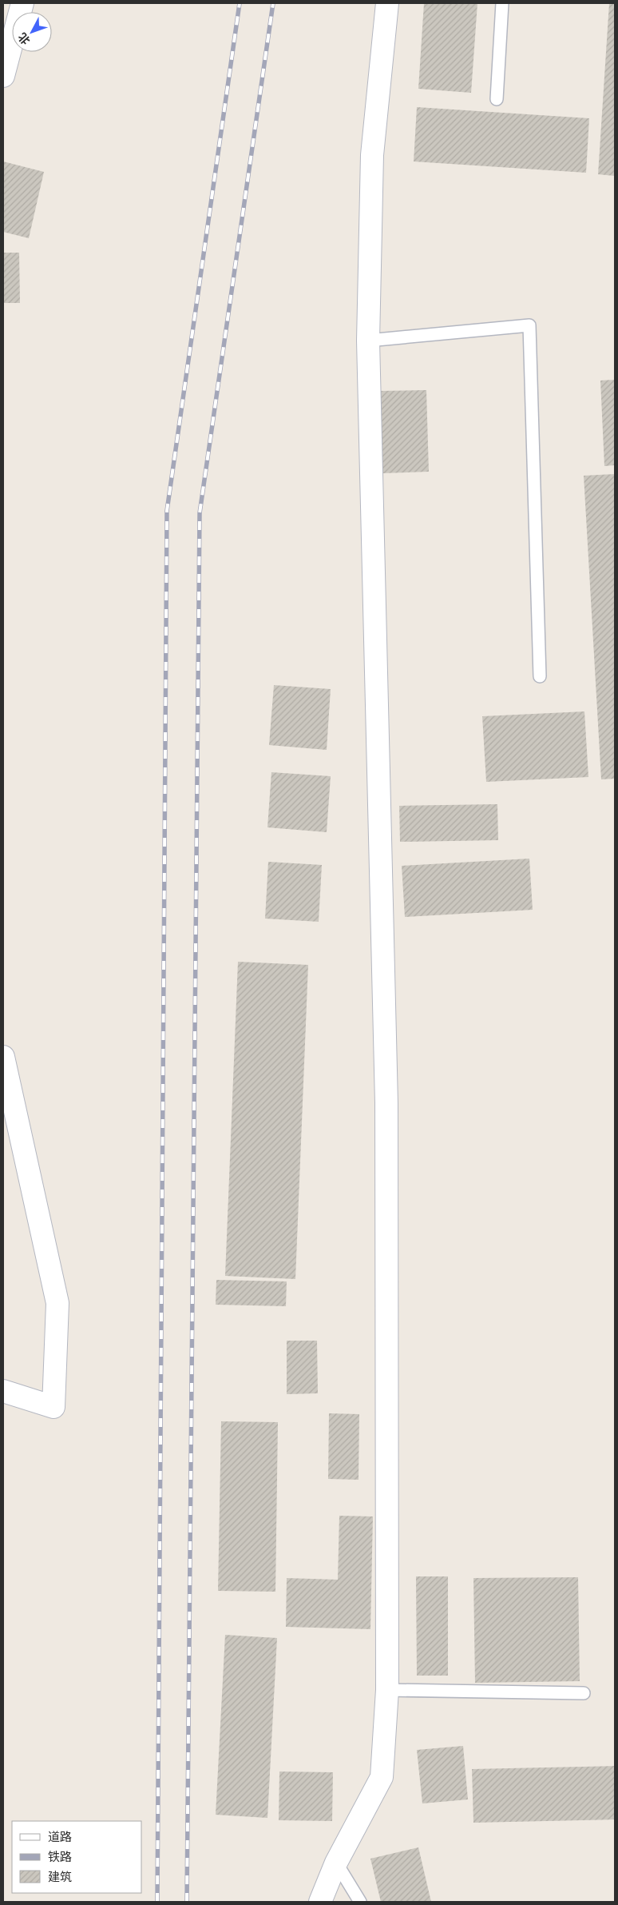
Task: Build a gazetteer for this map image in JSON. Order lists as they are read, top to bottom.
{
  "legend": ["道路", "铁路", "建筑"],
  "north": "bottom left"
}
